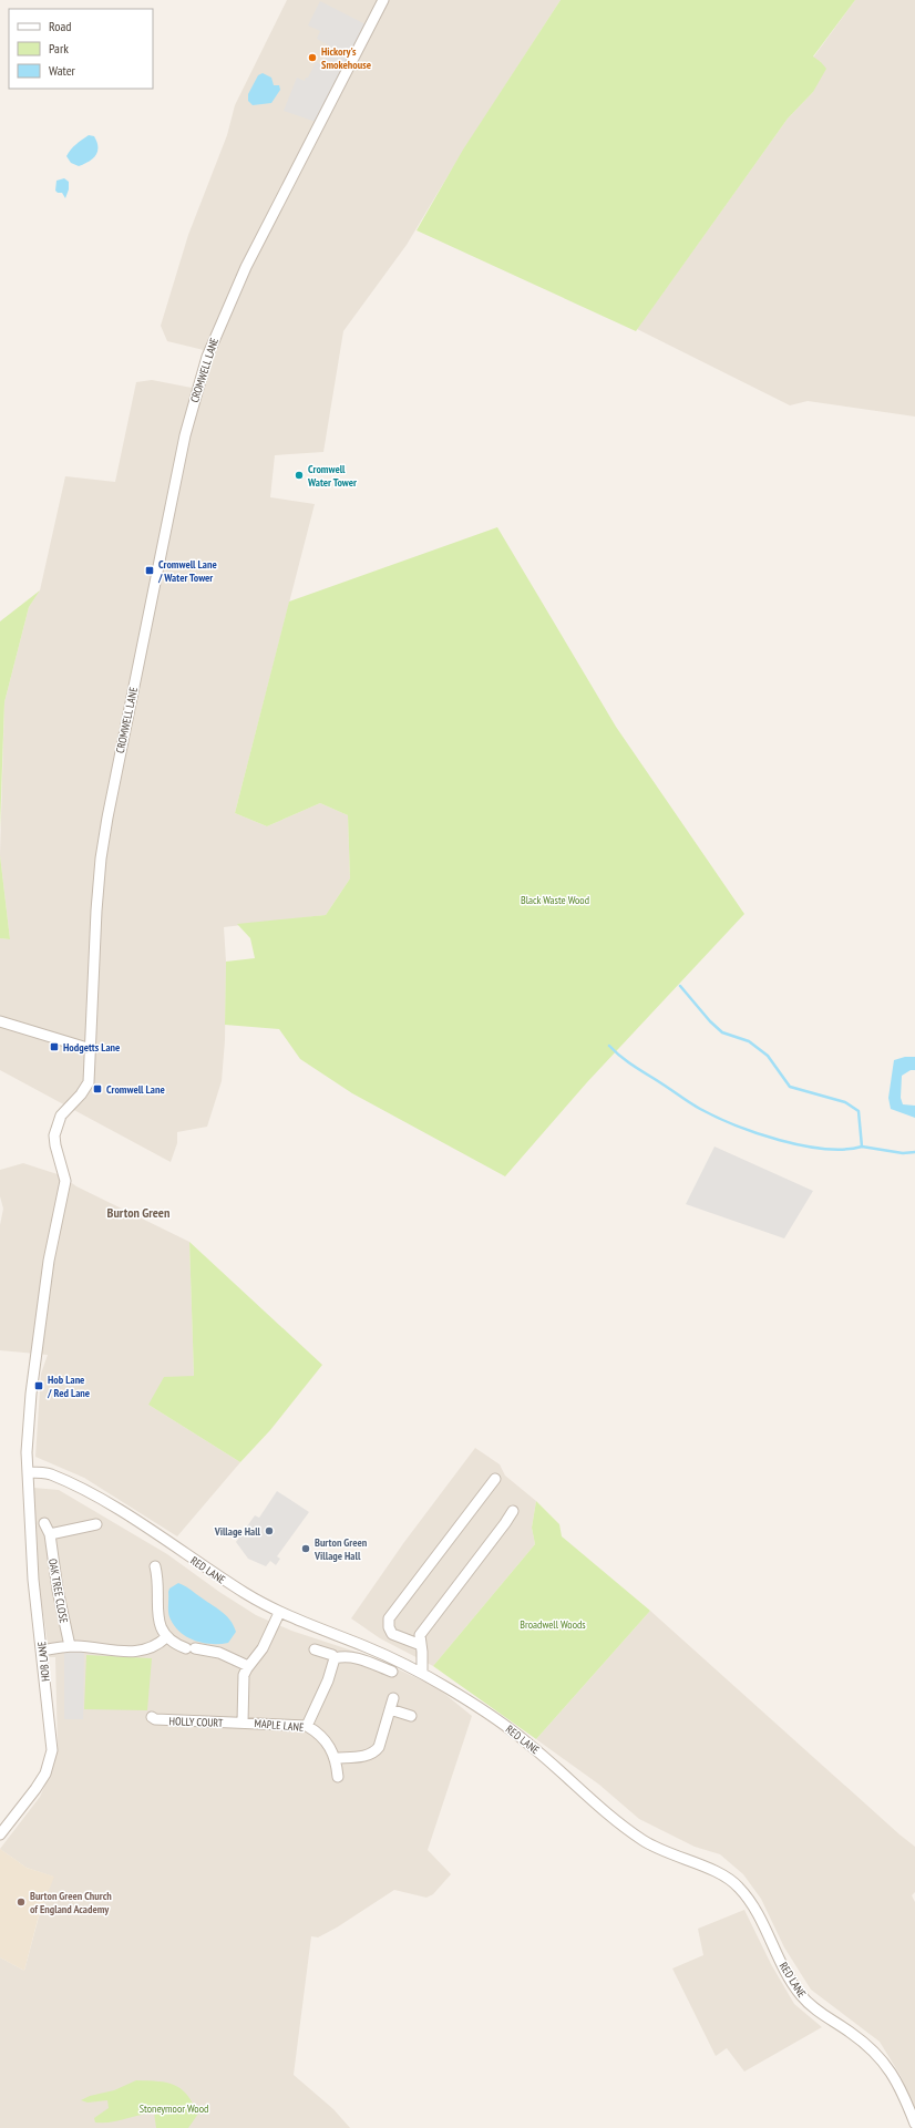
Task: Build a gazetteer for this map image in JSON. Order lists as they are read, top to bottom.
{
  "streets": {
    "street": [
      "CROMWELL LANE",
      "RED LANE",
      "OAK TREE CLOSE",
      "HOB LANE",
      "HOLLY COURT",
      "MAPLE LANE"
    ]
  },
  "crossings": [
    ["CROMWELL LANE", "RED LANE"],
    ["CROMWELL LANE", "HOB LANE"],
    ["RED LANE", "HOB LANE"],
    ["HOLLY COURT", "MAPLE LANE"]
  ],
  "districts": ["Burton Green"],
  "parks": ["Black Waste Wood", "Broadwell Woods", "Stoneymoor Wood"],
  "places": {
    "other": [
      "Hickory's Smokehouse",
      "Cromwell Water Tower",
      "Village Hall",
      "Burton Green Village Hall",
      "Burton Green Church of England Academy"
    ],
    "transit": [
      "Cromwell Lane / Water Tower",
      "Hodgetts Lane",
      "Cromwell Lane",
      "Hob Lane / Red Lane"
    ]
  },
  "legend": ["Road", "Park", "Water"]
}
